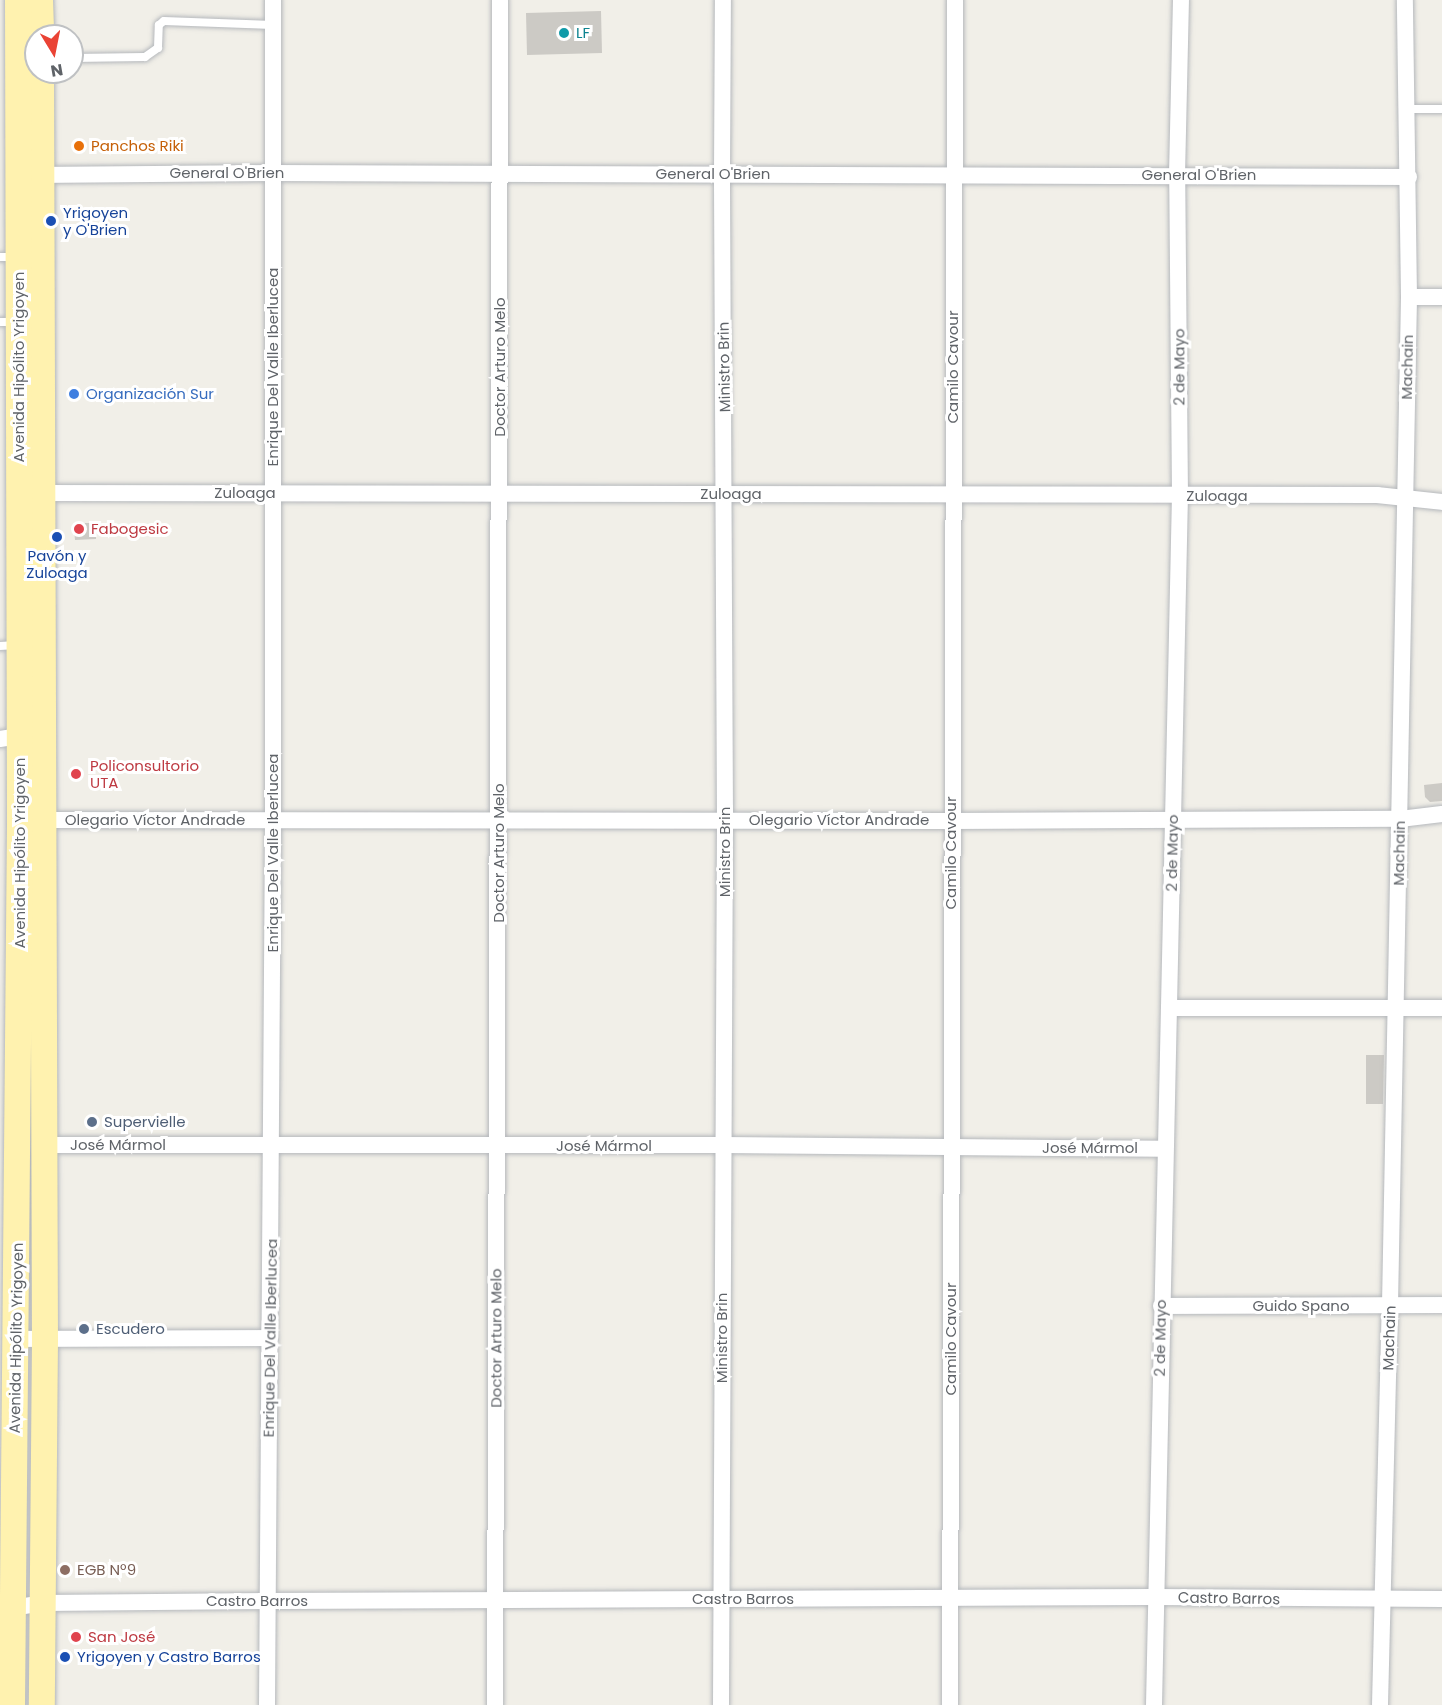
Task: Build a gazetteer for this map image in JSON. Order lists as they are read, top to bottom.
{
  "streets": {
    "main road": ["Avenida Hipólito Yrigoyen"],
    "street": [
      "General O'Brien",
      "Enrique Del Valle Iberlucea",
      "Doctor Arturo Melo",
      "Ministro Brin",
      "Camilo Cavour",
      "2 de Mayo",
      "Machain",
      "Zuloaga",
      "Olegario Víctor Andrade",
      "José Mármol",
      "Guido Spano",
      "Castro Barros"
    ]
  },
  "crossings": [
    ["General O'Brien", "Avenida Hipólito Yrigoyen"],
    ["General O'Brien", "Enrique Del Valle Iberlucea"],
    ["General O'Brien", "Doctor Arturo Melo"],
    ["General O'Brien", "Ministro Brin"],
    ["General O'Brien", "Camilo Cavour"],
    ["General O'Brien", "2 de Mayo"],
    ["General O'Brien", "Machain"],
    ["Avenida Hipólito Yrigoyen", "Zuloaga"],
    ["Avenida Hipólito Yrigoyen", "Olegario Víctor Andrade"],
    ["Avenida Hipólito Yrigoyen", "José Mármol"],
    ["Avenida Hipólito Yrigoyen", "Castro Barros"],
    ["Enrique Del Valle Iberlucea", "Zuloaga"],
    ["Enrique Del Valle Iberlucea", "Olegario Víctor Andrade"],
    ["Enrique Del Valle Iberlucea", "José Mármol"],
    ["Enrique Del Valle Iberlucea", "Castro Barros"],
    ["Doctor Arturo Melo", "Zuloaga"],
    ["Doctor Arturo Melo", "Olegario Víctor Andrade"],
    ["Doctor Arturo Melo", "José Mármol"],
    ["Doctor Arturo Melo", "Castro Barros"],
    ["Ministro Brin", "Zuloaga"],
    ["Ministro Brin", "Olegario Víctor Andrade"],
    ["Ministro Brin", "José Mármol"],
    ["Ministro Brin", "Castro Barros"],
    ["Camilo Cavour", "Zuloaga"],
    ["Camilo Cavour", "Olegario Víctor Andrade"],
    ["Camilo Cavour", "José Mármol"],
    ["Camilo Cavour", "Castro Barros"],
    ["2 de Mayo", "Zuloaga"],
    ["2 de Mayo", "Olegario Víctor Andrade"],
    ["2 de Mayo", "José Mármol"],
    ["2 de Mayo", "Guido Spano"],
    ["2 de Mayo", "Castro Barros"],
    ["Machain", "Zuloaga"],
    ["Machain", "Olegario Víctor Andrade"],
    ["Machain", "Guido Spano"],
    ["Machain", "Castro Barros"]
  ],
  "places": [
    "LF",
    "Panchos Riki",
    "Yrigoyen y O'Brien",
    "Organización Sur",
    "Fabogesic",
    "Pavón y Zuloaga",
    "Policonsultorio UTA",
    "Supervielle",
    "Escudero",
    "EGB Nº9",
    "San José",
    "Yrigoyen y Castro Barros"
  ],
  "north": "bottom"
}
